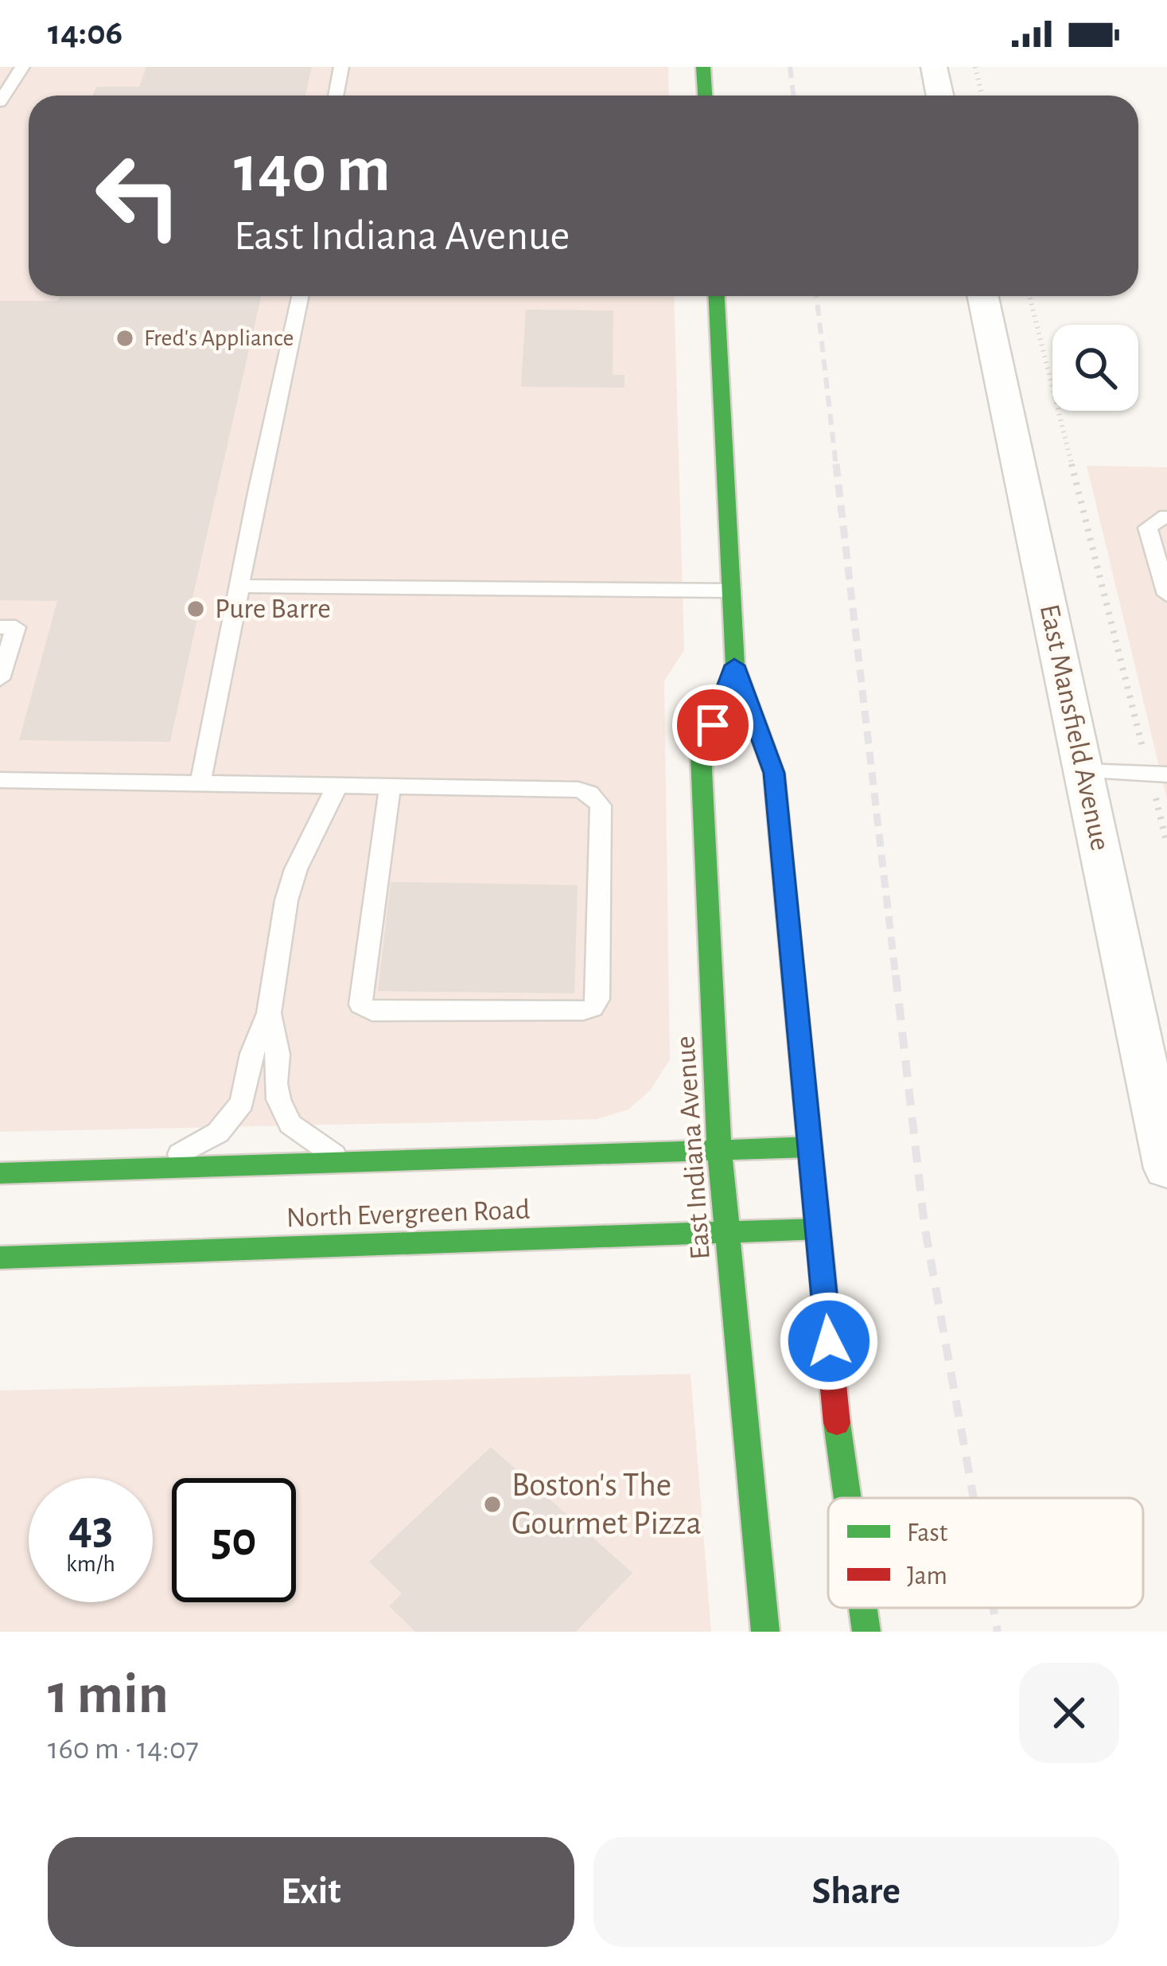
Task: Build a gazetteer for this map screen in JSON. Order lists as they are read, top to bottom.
{
  "streets": {
    "main road": ["East Indiana Avenue", "North Evergreen Road"],
    "street": ["East Mansfield Avenue"]
  },
  "crossings": [
    ["East Indiana Avenue", "North Evergreen Road"]
  ],
  "places": ["Fred's Appliance", "Pure Barre", "Boston's The Gourmet Pizza"],
  "legend": ["Fast", "Jam"],
  "page": {
    "status": "14:06",
    "turn": ["140 m", "East Indiana Avenue"],
    "speed": "43 km/h",
    "limit": "50",
    "heading": ["1 min", "160 m · 14:07"],
    "buttons": ["Exit", "Share"]
  }
}
